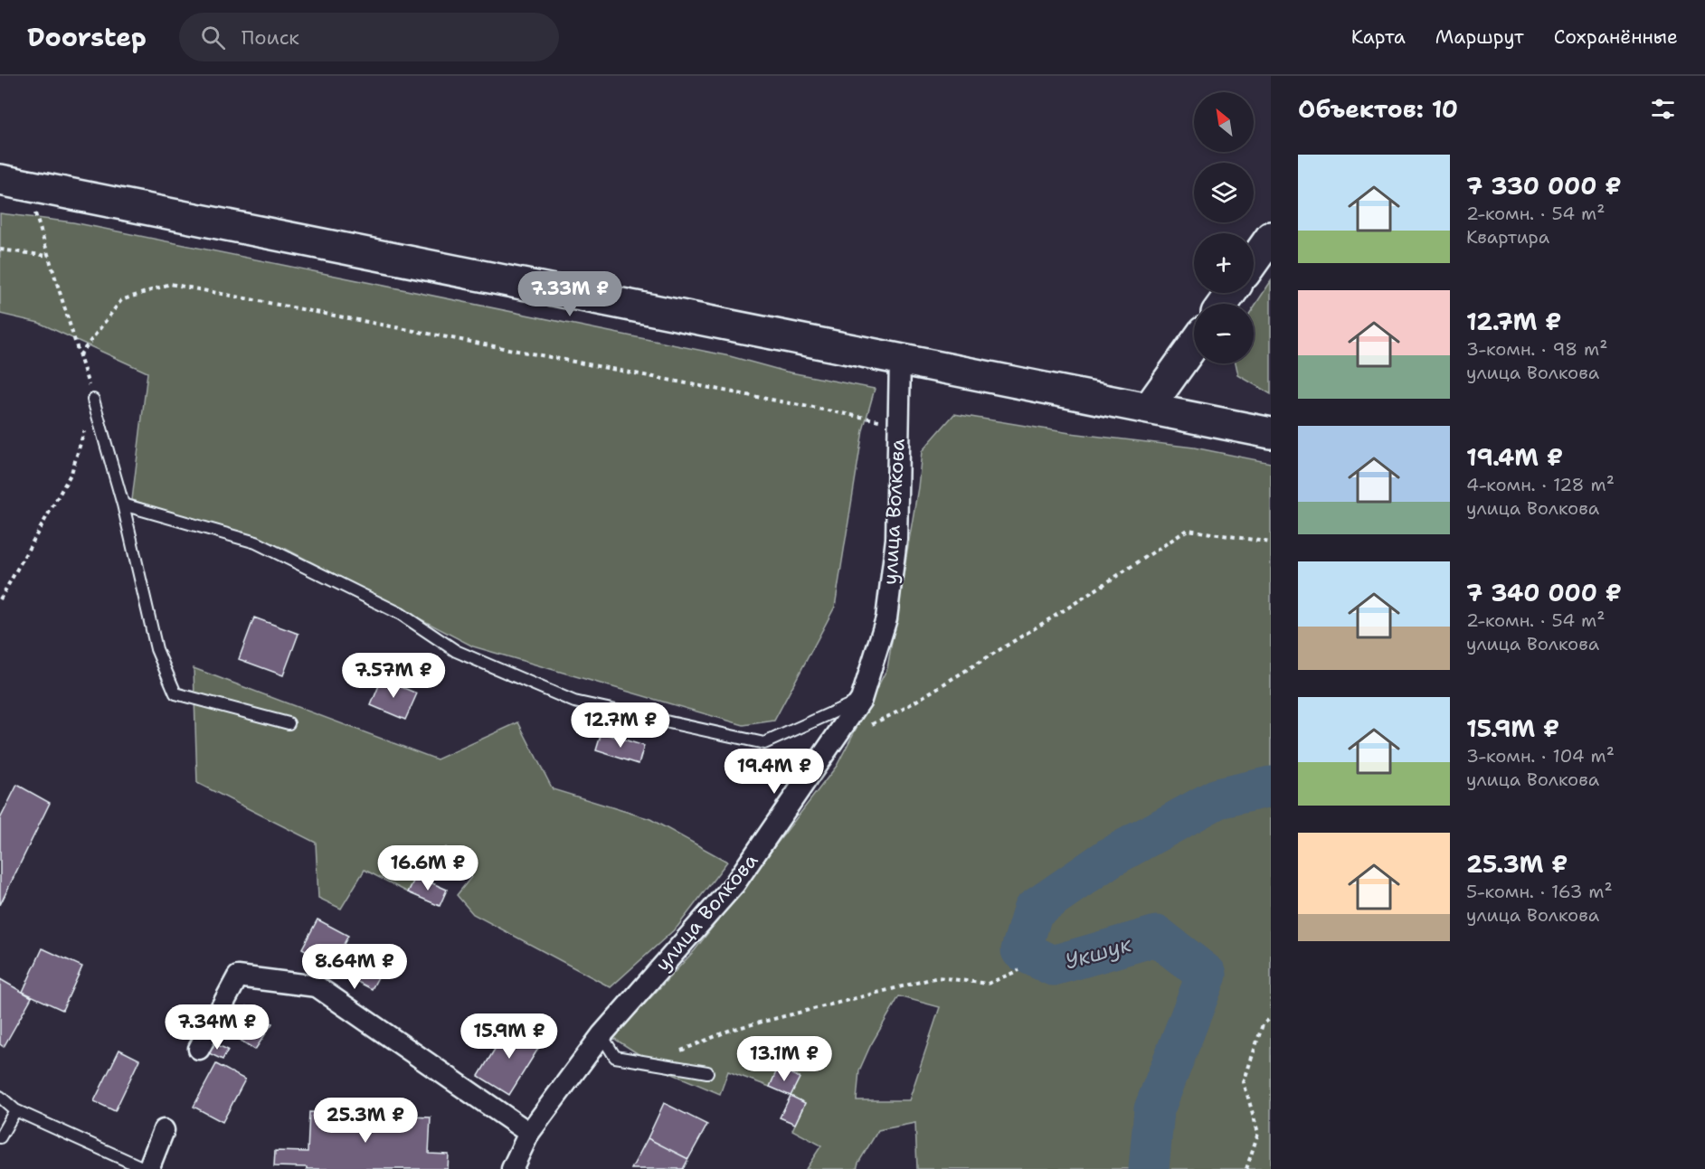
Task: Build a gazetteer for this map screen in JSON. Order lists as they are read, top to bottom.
{
  "streets": {
    "street": ["улица Волкова"]
  },
  "water": ["Укшук"],
  "north": "top left",
  "page": {
    "header": "Doorstep",
    "search": "Поиск",
    "nav": ["Карта", "Маршрут", "Сохранённые"],
    "heading": "Объектов: 10",
    "map_buttons": ["+", "−"],
    "list": [
      {
        "name": "7 330 000 ₽",
        "note": "2-комн. · 54 m² · Квартира"
      },
      {
        "name": "12.7M ₽",
        "note": "3-комн. · 98 m² · улица Волкова"
      },
      {
        "name": "19.4M ₽",
        "note": "4-комн. · 128 m² · улица Волкова"
      },
      {
        "name": "7 340 000 ₽",
        "note": "2-комн. · 54 m² · улица Волкова"
      },
      {
        "name": "15.9M ₽",
        "note": "3-комн. · 104 m² · улица Волкова"
      },
      {
        "name": "25.3M ₽",
        "note": "5-комн. · 163 m² · улица Волкова"
      }
    ],
    "price": [
      "7.33M ₽",
      "7.57M ₽",
      "12.7M ₽",
      "19.4M ₽",
      "16.6M ₽",
      "8.64M ₽",
      "7.34M ₽",
      "15.9M ₽",
      "13.1M ₽",
      "25.3M ₽"
    ]
  }
}
